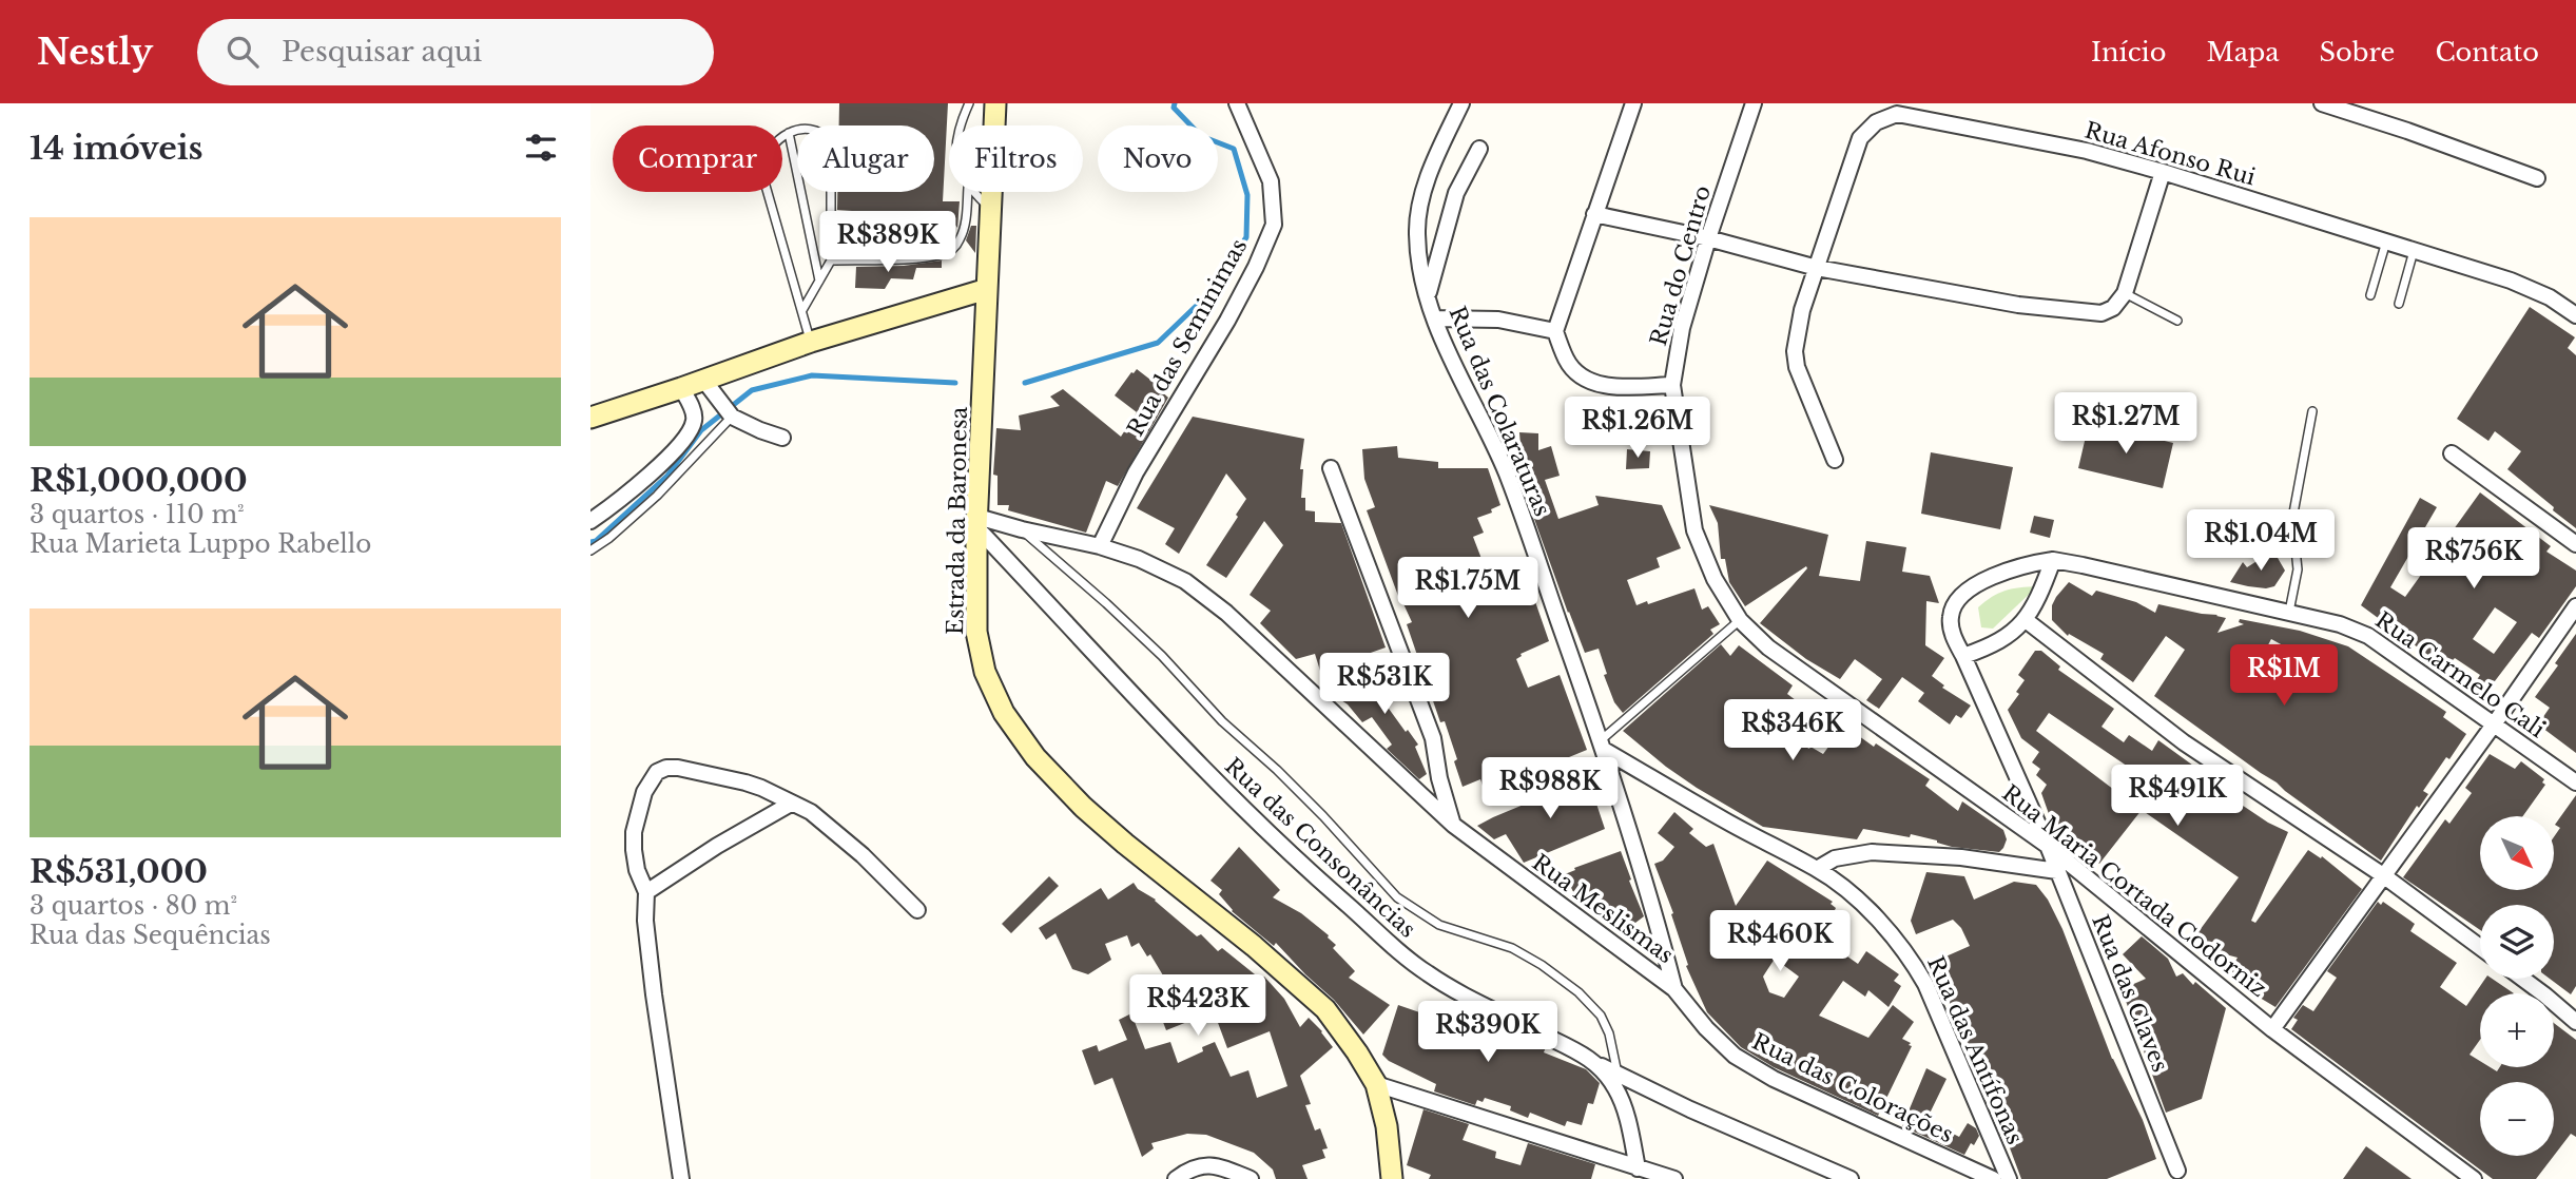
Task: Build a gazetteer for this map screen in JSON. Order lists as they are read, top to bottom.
{
  "streets": {
    "main road": ["Estrada da Baronesa"],
    "street": [
      "Rua Afonso Rui",
      "Rua do Centro",
      "Rua das Seminimas",
      "Rua das Colaraturas",
      "Rua Carmelo Cali",
      "Rua das Consonâncias",
      "Rua Maria Cortada Codorniz",
      "Rua Meslismas",
      "Rua das Claves",
      "Rua das Antífonas",
      "Rua das Colorações"
    ]
  },
  "crossings": [
    ["Rua do Centro", "Rua Maria Cortada Codorniz"],
    ["Rua das Seminimas", "Rua Meslismas"],
    ["Rua das Colaraturas", "Rua Meslismas"],
    ["Rua das Colaraturas", "Rua das Antífonas"],
    ["Rua das Colaraturas", "Rua das Colorações"],
    ["Estrada da Baronesa", "Rua das Consonâncias"],
    ["Estrada da Baronesa", "Rua Meslismas"],
    ["Rua Carmelo Cali", "Rua das Claves"],
    ["Rua das Consonâncias", "Rua Meslismas"],
    ["Rua Maria Cortada Codorniz", "Rua das Claves"],
    ["Rua Meslismas", "Rua das Colorações"]
  ],
  "north": "bottom right",
  "page": {
    "header": "Nestly",
    "search": "Pesquisar aqui",
    "nav": [
      "Início",
      "Mapa",
      "Sobre",
      "Contato"
    ],
    "heading": "14 imóveis",
    "chip": [
      "Comprar",
      "Alugar",
      "Filtros",
      "Novo"
    ],
    "list": [
      {
        "name": "R$1,000,000",
        "note": "3 quartos · 110 m² · Rua Marieta Luppo Rabello"
      },
      {
        "name": "R$531,000",
        "note": "3 quartos · 80 m² · Rua das Sequências"
      }
    ],
    "price": [
      "R$389K",
      "R$1.27M",
      "R$1.26M",
      "R$1.04M",
      "R$756K",
      "R$1.75M",
      "R$1M",
      "R$531K",
      "R$346K",
      "R$988K",
      "R$491K",
      "R$460K",
      "R$423K",
      "R$390K"
    ],
    "map_buttons": ["+", "−"]
  }
}
